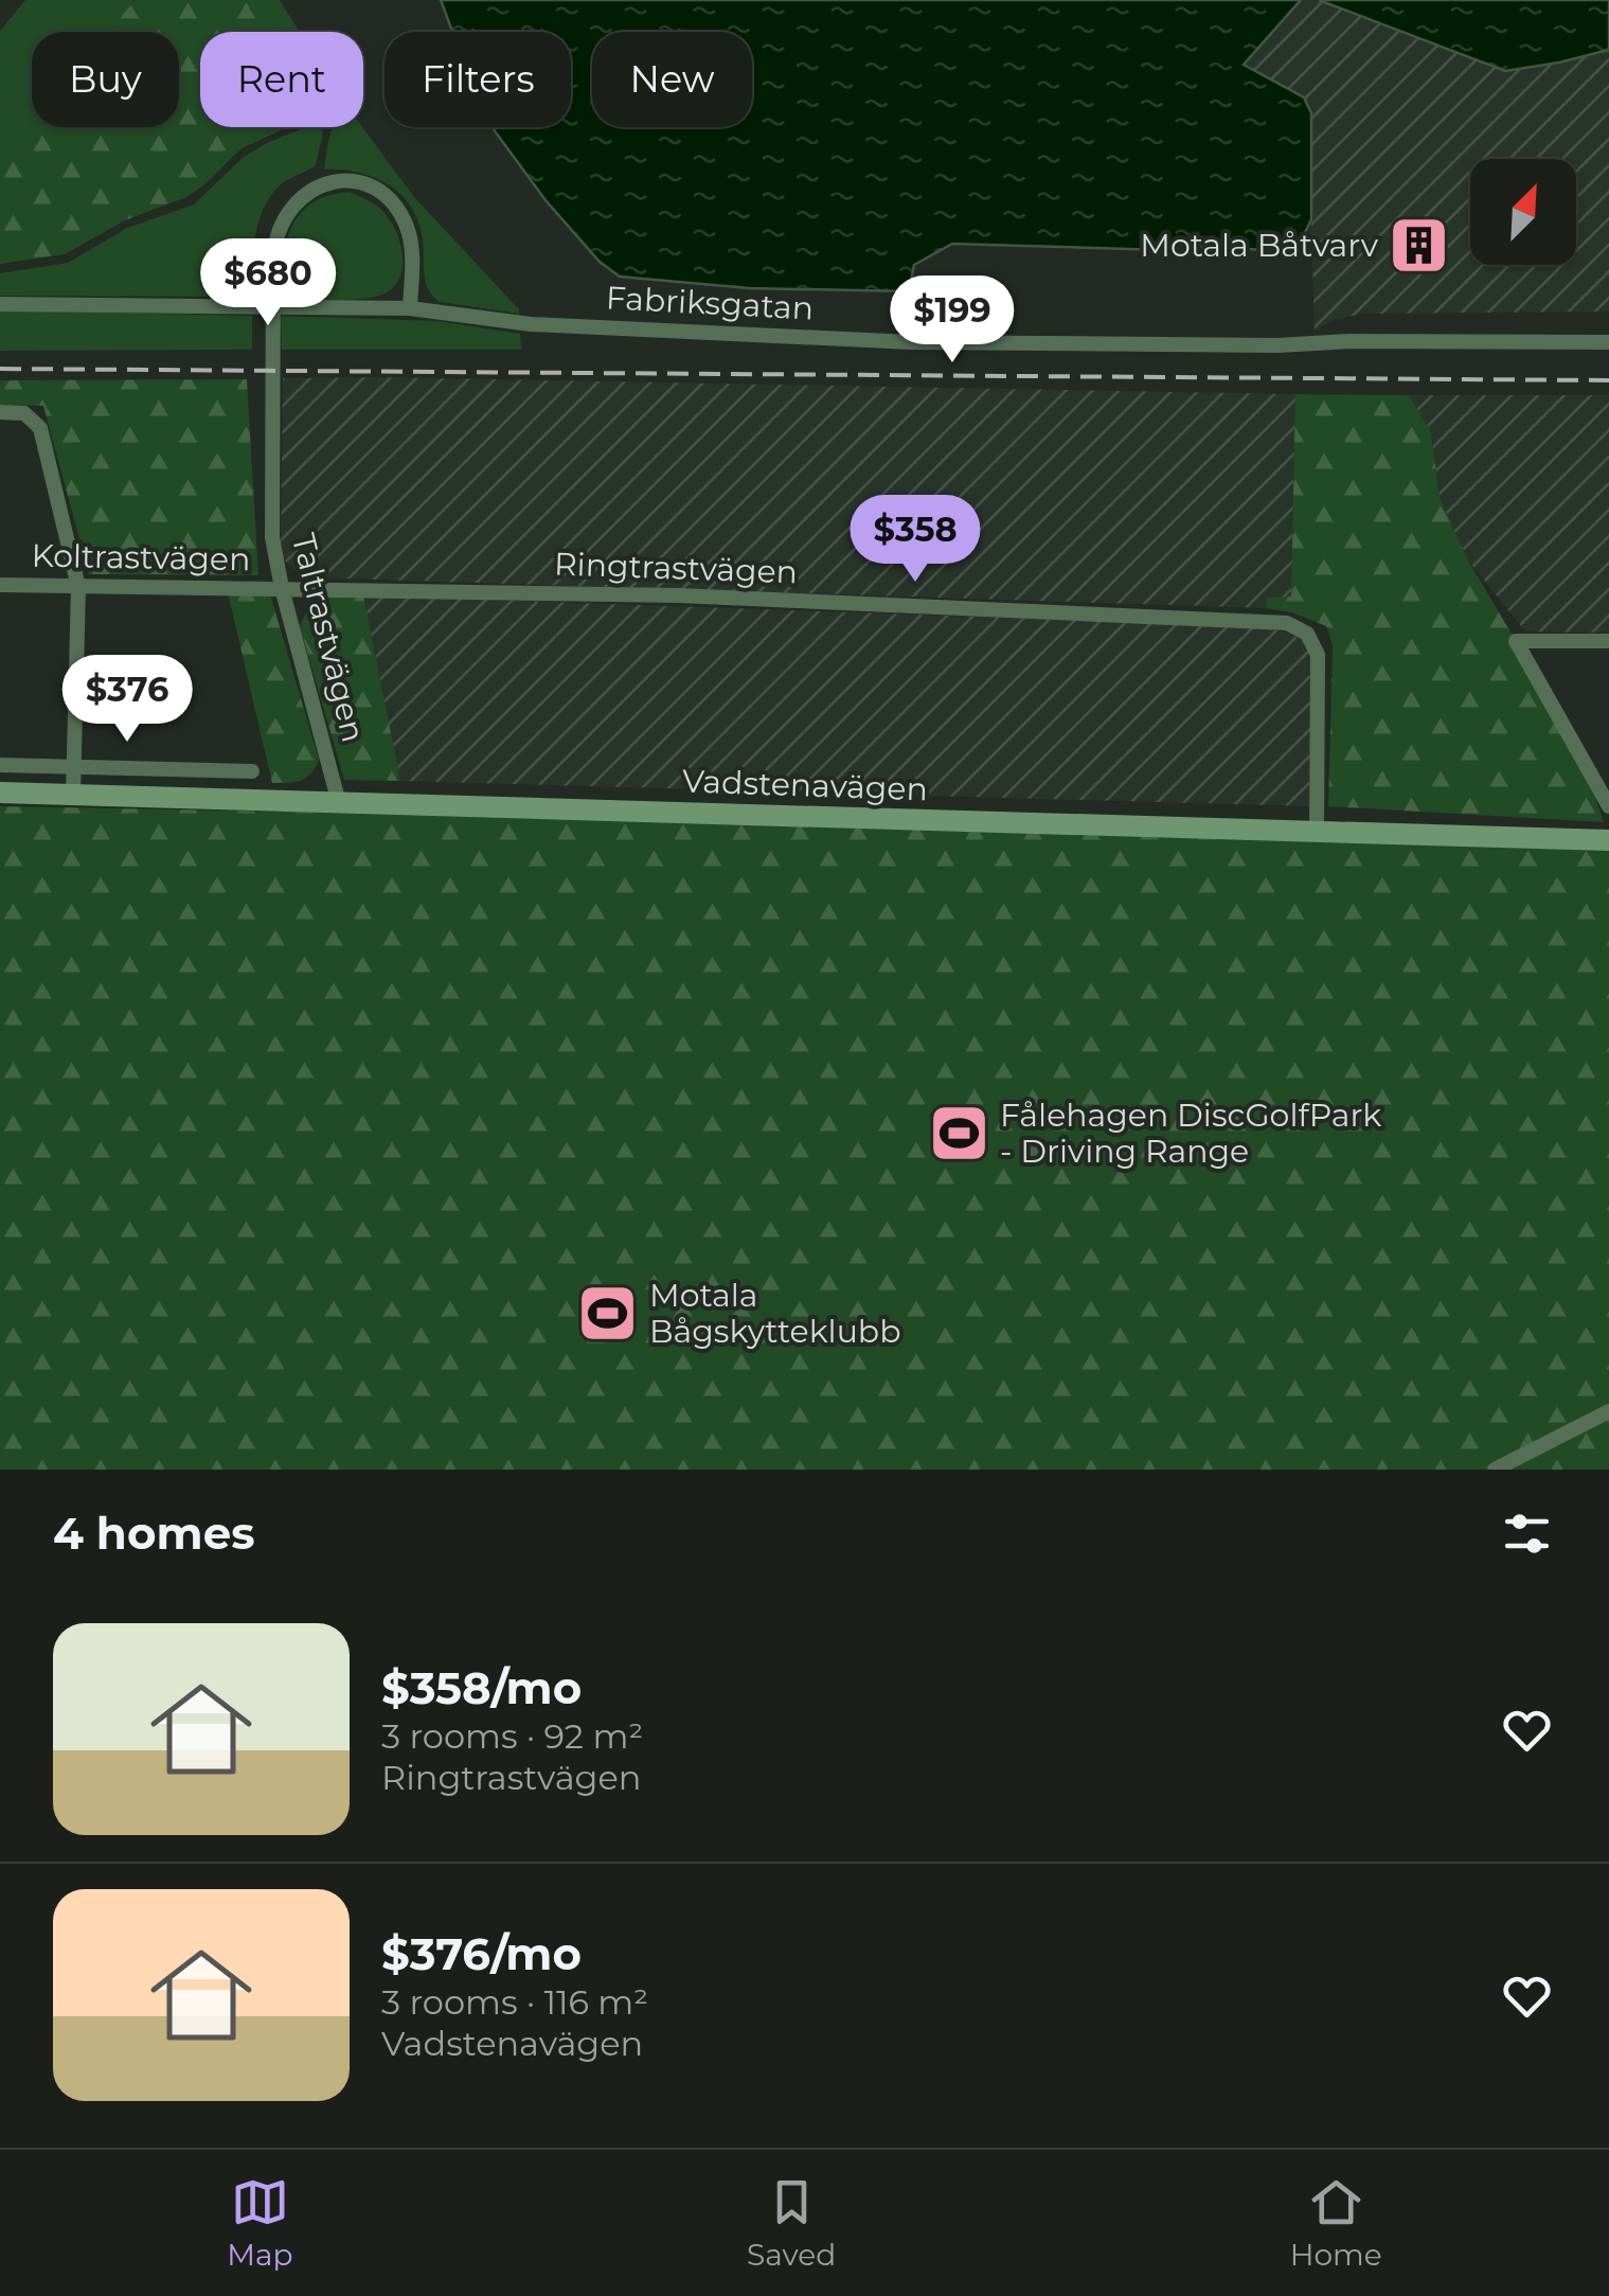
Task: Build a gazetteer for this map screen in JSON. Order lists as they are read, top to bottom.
{
  "streets": {
    "main road": ["Vadstenavägen"],
    "street": [
      "Fabriksgatan",
      "Koltrastvägen",
      "Ringtrastvägen",
      "Taltrastvägen"
    ]
  },
  "crossings": [
    ["Fabriksgatan", "Taltrastvägen"],
    ["Koltrastvägen", "Ringtrastvägen"],
    ["Koltrastvägen", "Taltrastvägen"],
    ["Ringtrastvägen", "Taltrastvägen"],
    ["Ringtrastvägen", "Vadstenavägen"],
    ["Taltrastvägen", "Vadstenavägen"]
  ],
  "places": {
    "building": ["Motala Båtvarv"],
    "sports": ["Fålehagen DiscGolfPark - Driving Range", "Motala Bågskytteklubb"]
  },
  "north": "top right",
  "page": {
    "chip": [
      "Buy",
      "Rent",
      "Filters",
      "New"
    ],
    "price": [
      "$680",
      "$199",
      "$358",
      "$376"
    ],
    "heading": "4 homes",
    "list": [
      {
        "name": "$358/mo",
        "note": "3 rooms · 92 m² · Ringtrastvägen"
      },
      {
        "name": "$376/mo",
        "note": "3 rooms · 116 m² · Vadstenavägen"
      }
    ],
    "tabs": ["Map", "Saved", "Home"]
  }
}
